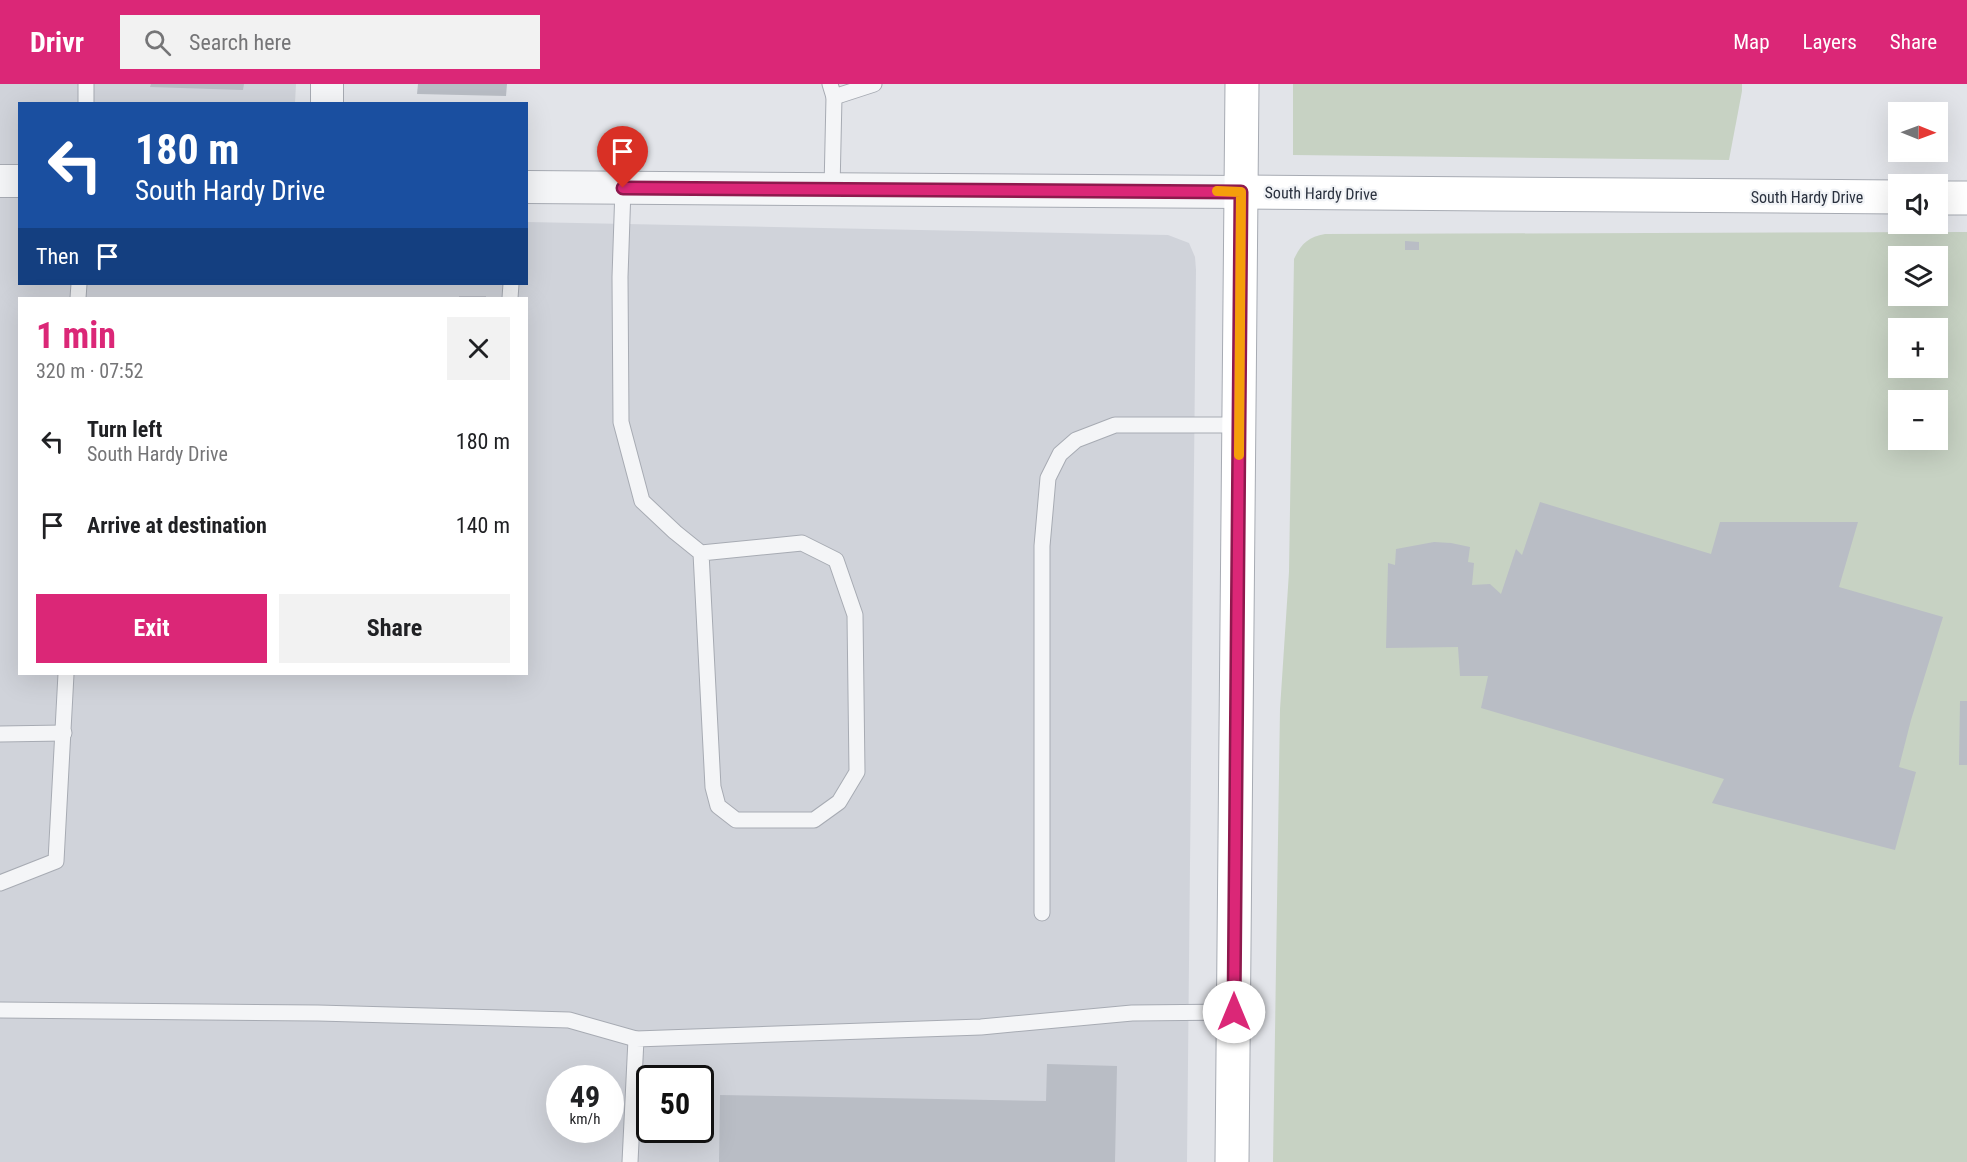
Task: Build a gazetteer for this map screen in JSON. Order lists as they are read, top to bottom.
{
  "streets": {
    "main road": ["South Hardy Drive"]
  },
  "north": "right",
  "page": {
    "header": "Drivr",
    "search": "Search here",
    "nav": ["Map", "Layers", "Share"],
    "map_buttons": ["+", "−"],
    "turn": ["180 m", "South Hardy Drive"],
    "then": "Then",
    "heading": ["1 min", "320 m · 07:52"],
    "list": [
      {
        "name": "Turn left",
        "note": "South Hardy Drive",
        "value": "180 m"
      },
      {
        "name": "Arrive at destination",
        "value": "140 m"
      }
    ],
    "buttons": ["Exit", "Share"],
    "speed": "49 km/h",
    "limit": "50"
  }
}
